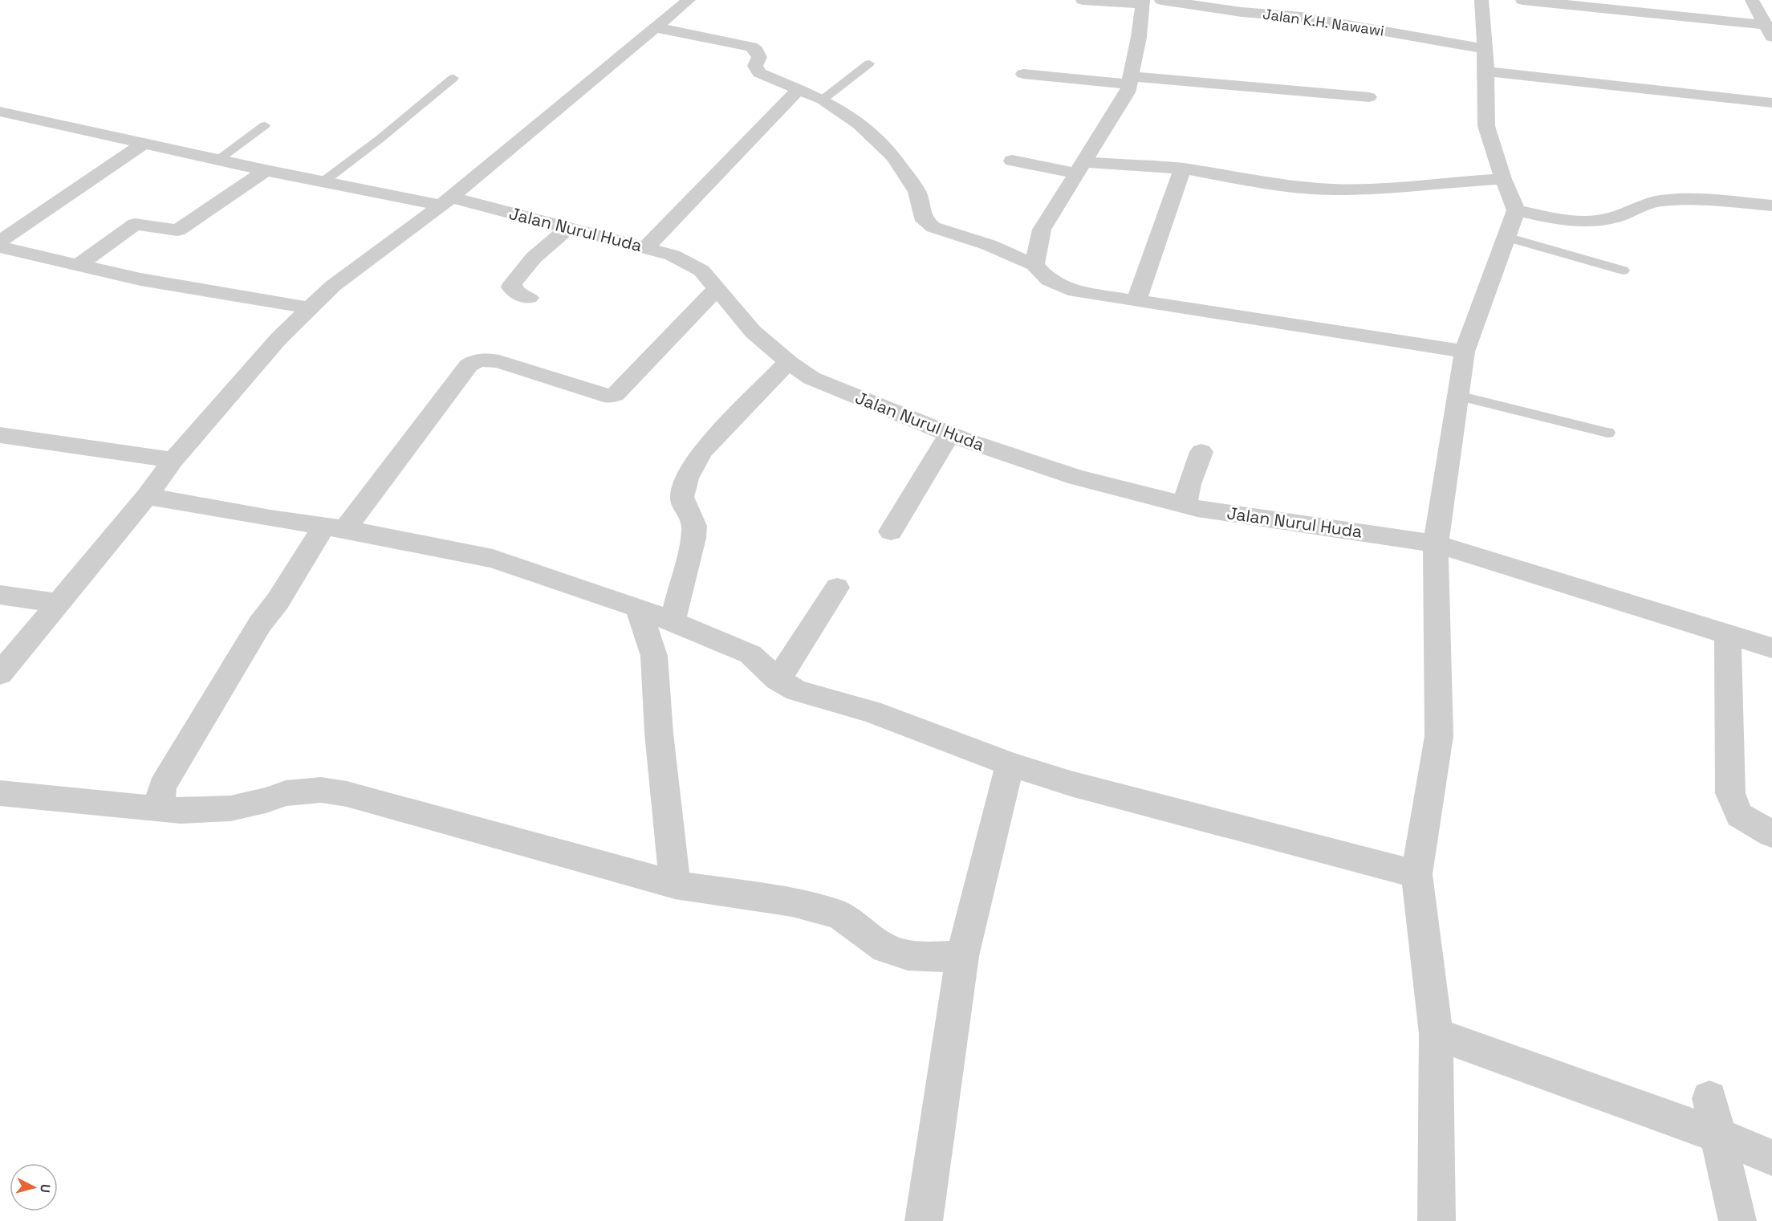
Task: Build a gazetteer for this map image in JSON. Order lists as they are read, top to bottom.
{
  "streets": {
    "street": ["Jalan K.H. Nawawi", "Jalan Nurul Huda"]
  },
  "north": "right"
}
